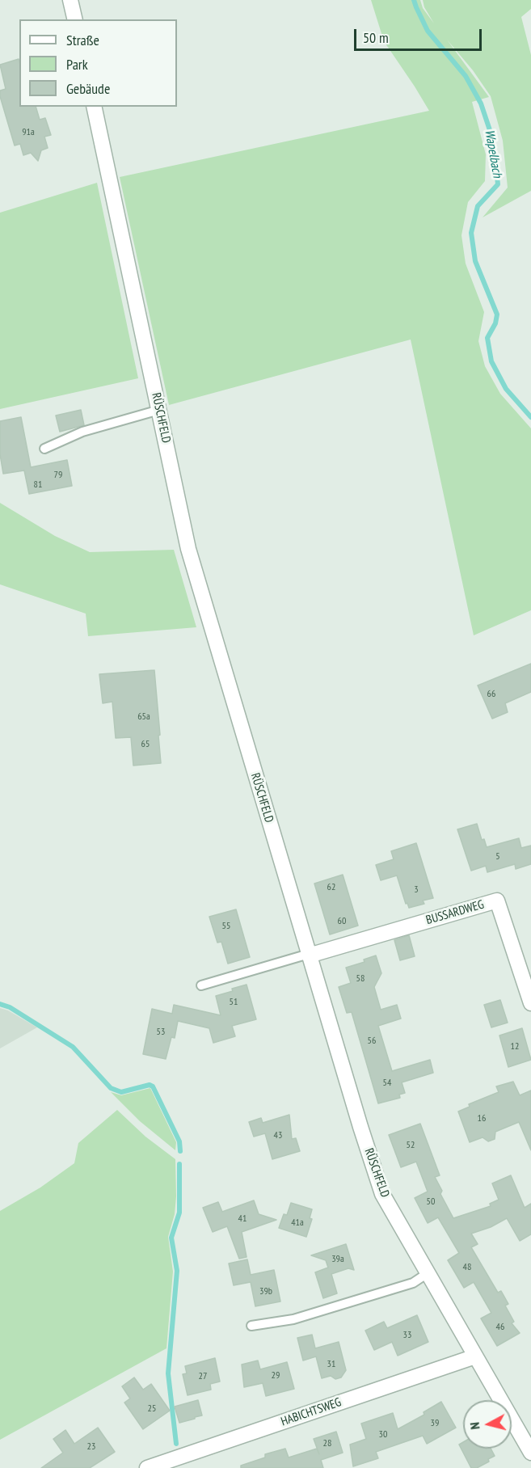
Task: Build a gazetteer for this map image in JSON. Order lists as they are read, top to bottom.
{
  "streets": {
    "street": ["RÜSCHFELD", "BUSSARDWEG", "HABICHTSWEG"]
  },
  "crossings": [
    ["RÜSCHFELD", "BUSSARDWEG"],
    ["RÜSCHFELD", "HABICHTSWEG"]
  ],
  "water": ["Wapelbach"],
  "house_numbers": [
    "91a",
    "79",
    "81",
    "66",
    "65a",
    "65",
    "5",
    "62",
    "3",
    "60",
    "55",
    "58",
    "51",
    "53",
    "56",
    "12",
    "54",
    "16",
    "43",
    "52",
    "50",
    "41",
    "41a",
    "39a",
    "48",
    "39b",
    "46",
    "33",
    "31",
    "29",
    "27",
    "25",
    "39",
    "30",
    "28",
    "23"
  ],
  "legend": ["Straße", "Park", "Gebäude"],
  "scale_bar": "50 m",
  "north": "left"
}
